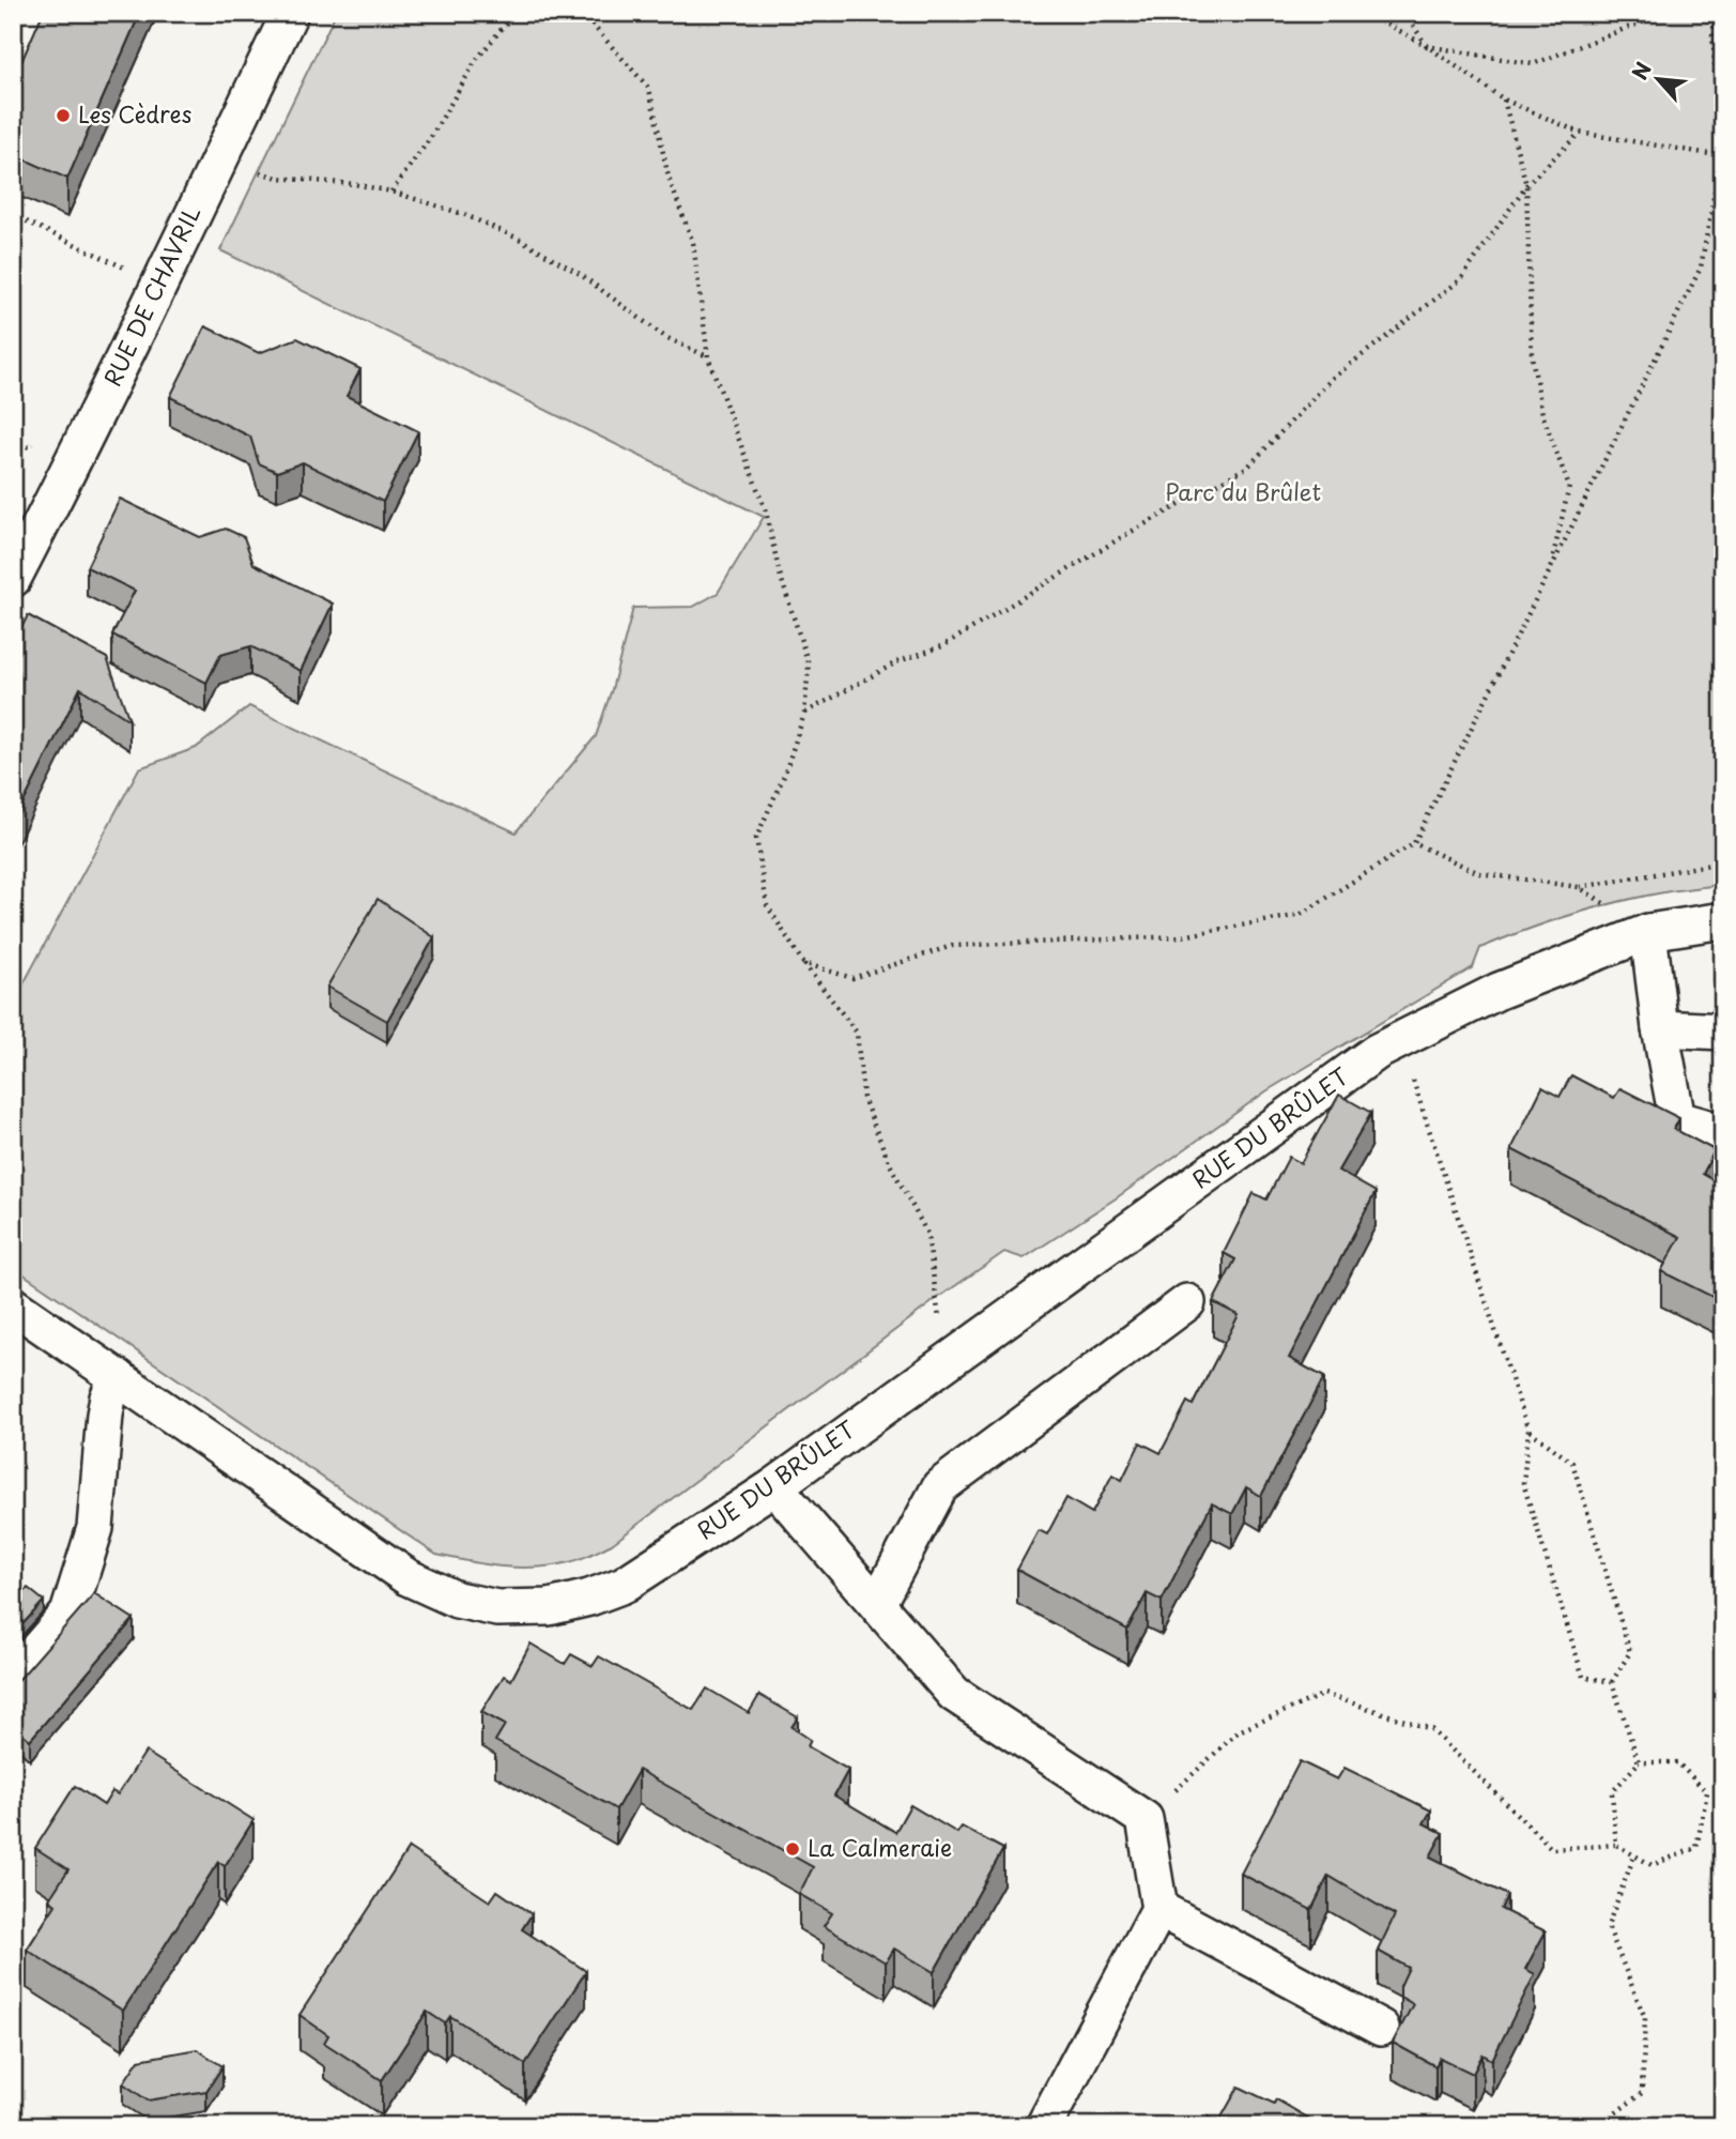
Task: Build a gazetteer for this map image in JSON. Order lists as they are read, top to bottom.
{
  "streets": {
    "street": ["RUE DE CHAVRIL", "RUE DU BRÛLET"]
  },
  "parks": ["Parc du Brûlet"],
  "places": ["Les Cèdres", "La Calmeraie"],
  "north": "top left"
}
